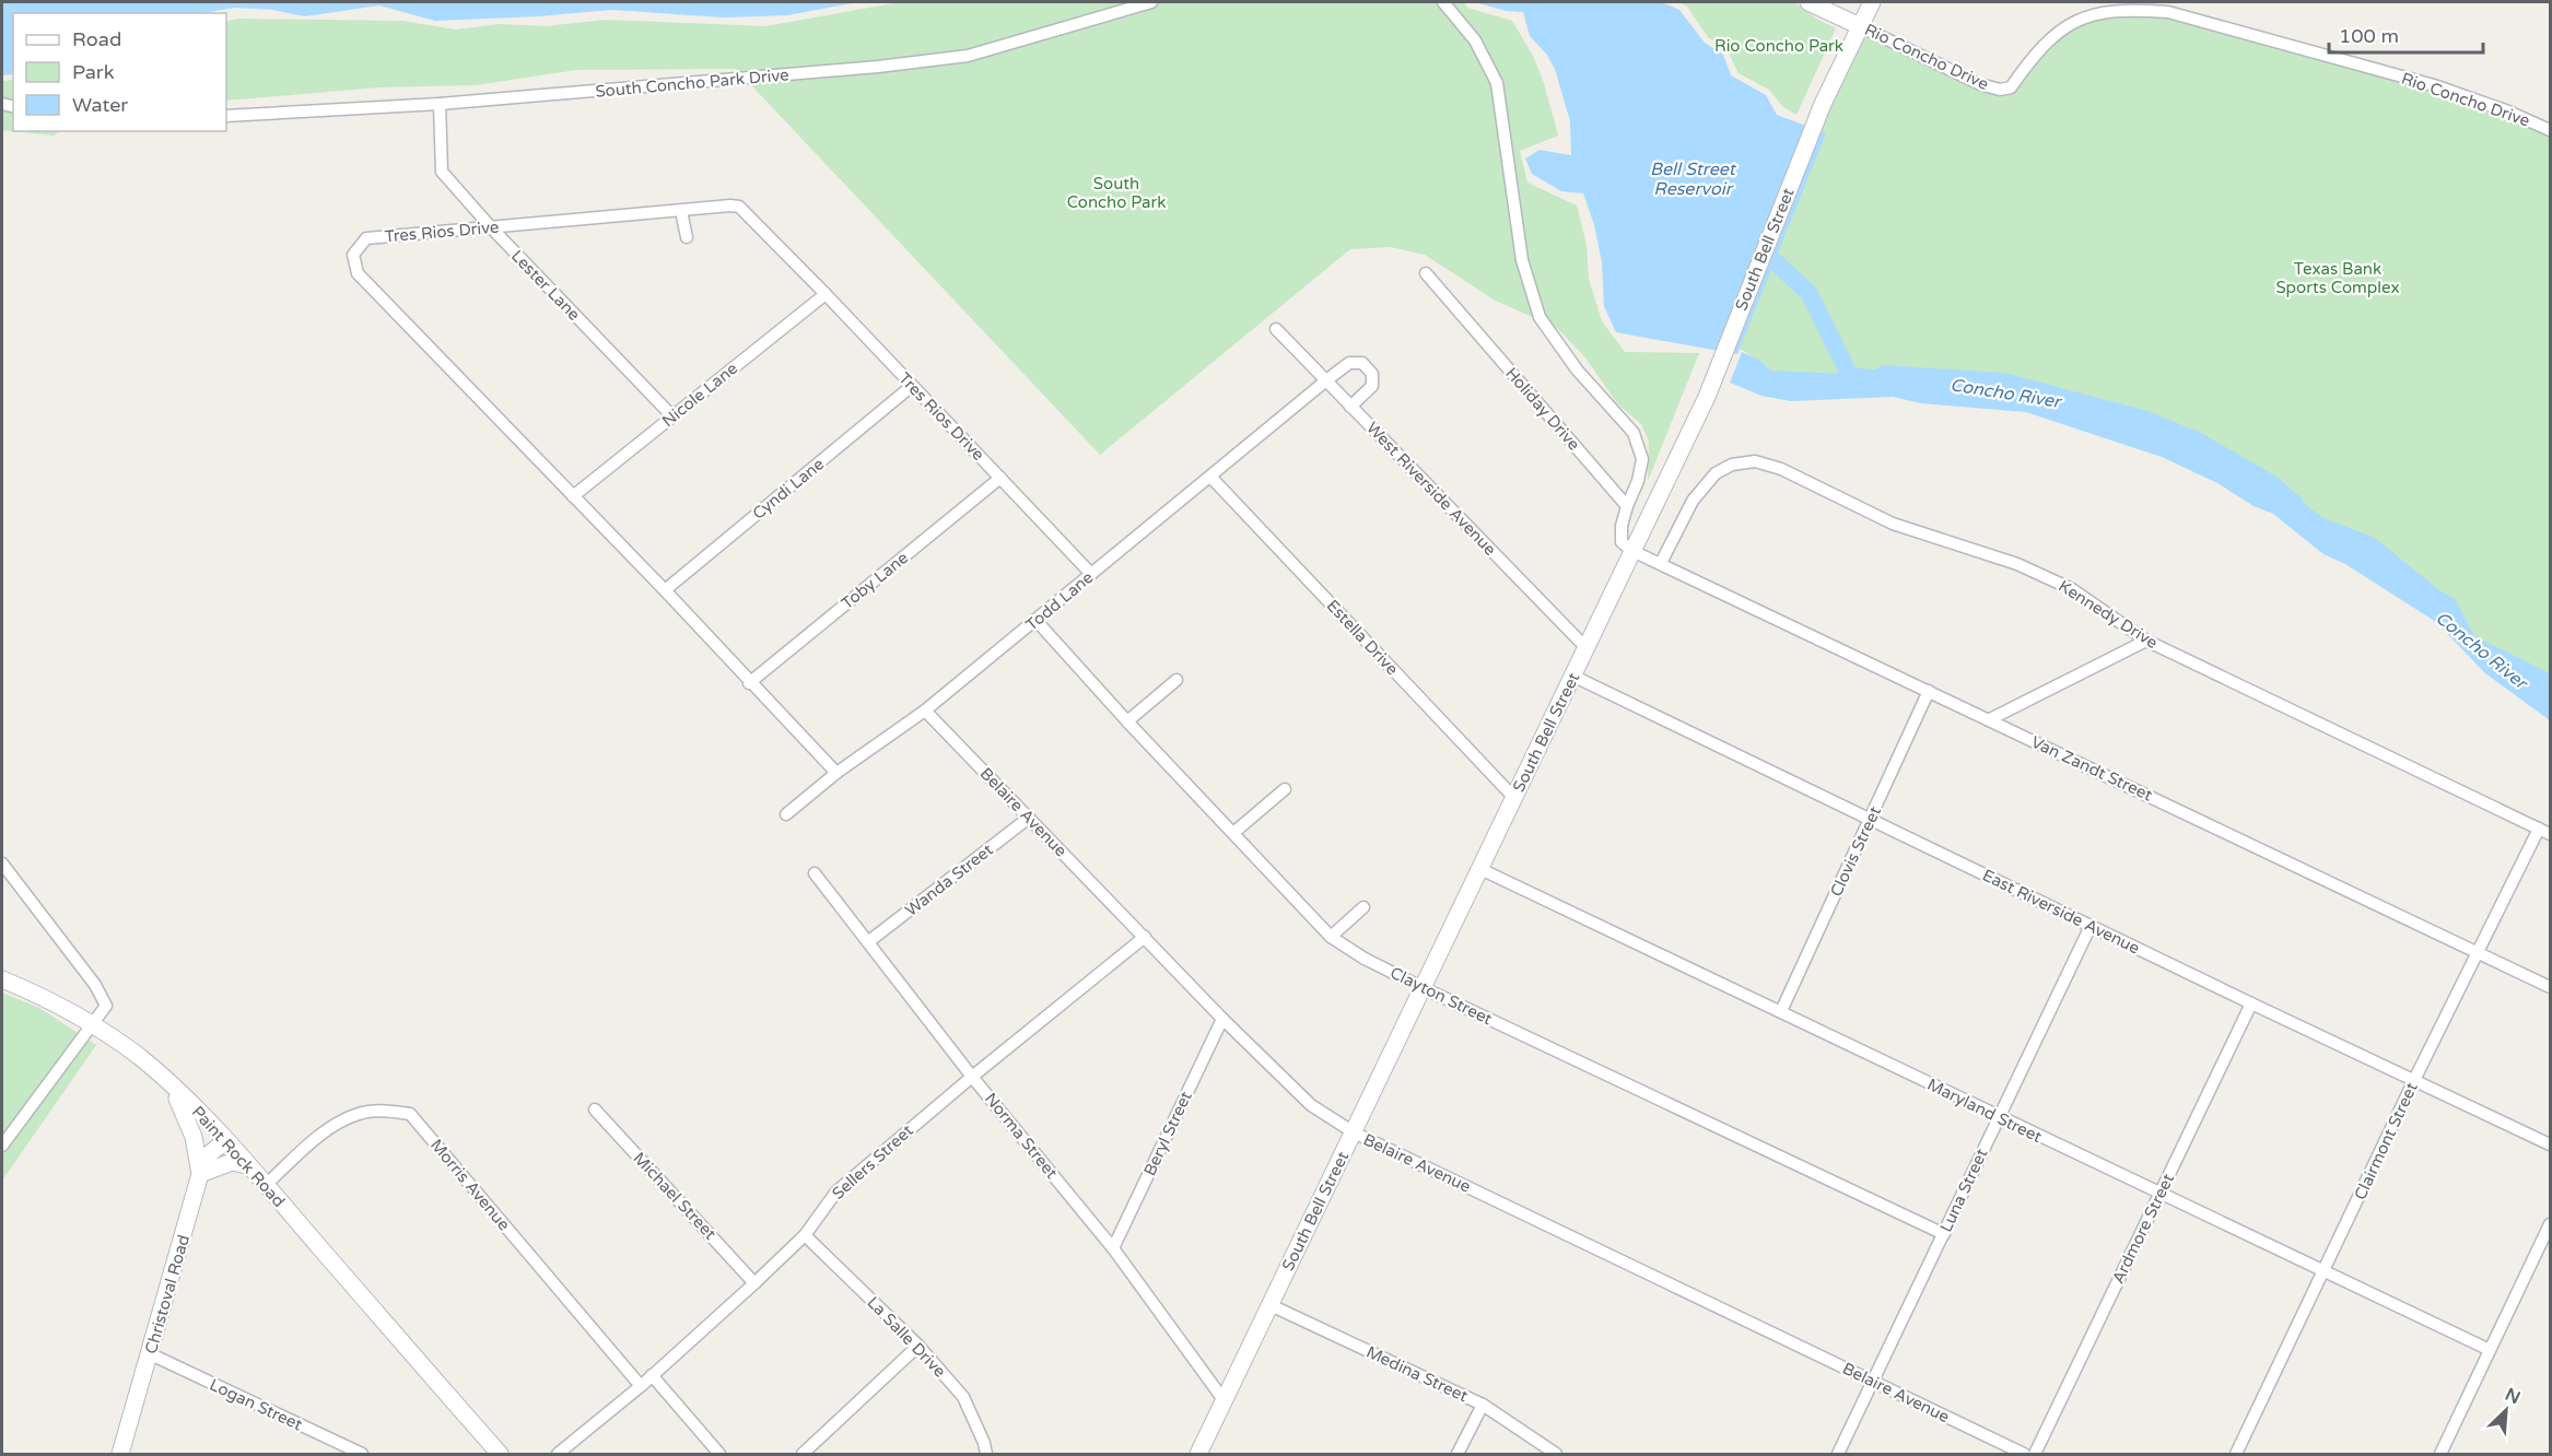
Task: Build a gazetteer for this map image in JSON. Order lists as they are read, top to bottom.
{
  "streets": {
    "main road": [
      "Rio Concho Drive",
      "South Bell Street",
      "Paint Rock Road",
      "Christoval Road"
    ],
    "street": [
      "South Concho Park Drive",
      "Tres Rios Drive",
      "Lester Lane",
      "Nicole Lane",
      "Holiday Drive",
      "Cyndi Lane",
      "West Riverside Avenue",
      "Toby Lane",
      "Todd Lane",
      "Kennedy Drive",
      "Estella Drive",
      "Van Zandt Street",
      "Belaire Avenue",
      "Clovis Street",
      "Wanda Street",
      "East Riverside Avenue",
      "Clayton Street",
      "Maryland Street",
      "Beryl Street",
      "Norma Street",
      "Clairmont Street",
      "Sellers Street",
      "Morris Avenue",
      "Luna Street",
      "Michael Street",
      "Ardmore Street",
      "La Salle Drive",
      "Medina Street",
      "Logan Street"
    ]
  },
  "crossings": [
    ["Rio Concho Drive", "South Bell Street"],
    ["South Concho Park Drive", "Lester Lane"],
    ["Tres Rios Drive", "Lester Lane"],
    ["Tres Rios Drive", "Nicole Lane"],
    ["Tres Rios Drive", "Cyndi Lane"],
    ["Tres Rios Drive", "Toby Lane"],
    ["Tres Rios Drive", "Todd Lane"],
    ["South Bell Street", "West Riverside Avenue"],
    ["South Bell Street", "Estella Drive"],
    ["South Bell Street", "Van Zandt Street"],
    ["South Bell Street", "Belaire Avenue"],
    ["South Bell Street", "East Riverside Avenue"],
    ["South Bell Street", "Clayton Street"],
    ["South Bell Street", "Maryland Street"],
    ["South Bell Street", "Norma Street"],
    ["South Bell Street", "Medina Street"],
    ["Lester Lane", "Nicole Lane"],
    ["West Riverside Avenue", "Todd Lane"],
    ["Todd Lane", "Estella Drive"],
    ["Todd Lane", "Belaire Avenue"],
    ["Todd Lane", "Clayton Street"],
    ["Kennedy Drive", "Van Zandt Street"],
    ["Kennedy Drive", "Clairmont Street"],
    ["Van Zandt Street", "Clovis Street"],
    ["Van Zandt Street", "Clairmont Street"],
    ["Belaire Avenue", "Wanda Street"],
    ["Belaire Avenue", "Beryl Street"],
    ["Belaire Avenue", "Sellers Street"],
    ["Belaire Avenue", "Luna Street"],
    ["Clovis Street", "East Riverside Avenue"],
    ["Clovis Street", "Maryland Street"],
    ["Wanda Street", "Norma Street"],
    ["East Riverside Avenue", "Clairmont Street"],
    ["East Riverside Avenue", "Luna Street"],
    ["East Riverside Avenue", "Ardmore Street"],
    ["Clayton Street", "Luna Street"],
    ["Maryland Street", "Clairmont Street"],
    ["Maryland Street", "Luna Street"],
    ["Maryland Street", "Ardmore Street"],
    ["Beryl Street", "Norma Street"],
    ["Norma Street", "Sellers Street"],
    ["Paint Rock Road", "Morris Avenue"],
    ["Paint Rock Road", "Christoval Road"],
    ["Sellers Street", "Morris Avenue"],
    ["Sellers Street", "Michael Street"],
    ["Sellers Street", "La Salle Drive"],
    ["Christoval Road", "Logan Street"]
  ],
  "water": ["Bell Street Reservoir", "Concho River"],
  "parks": ["Rio Concho Park", "South Concho Park", "Texas Bank Sports Complex"],
  "legend": ["Road", "Park", "Water"],
  "scale_bar": "100 m",
  "north": "top right"
}
